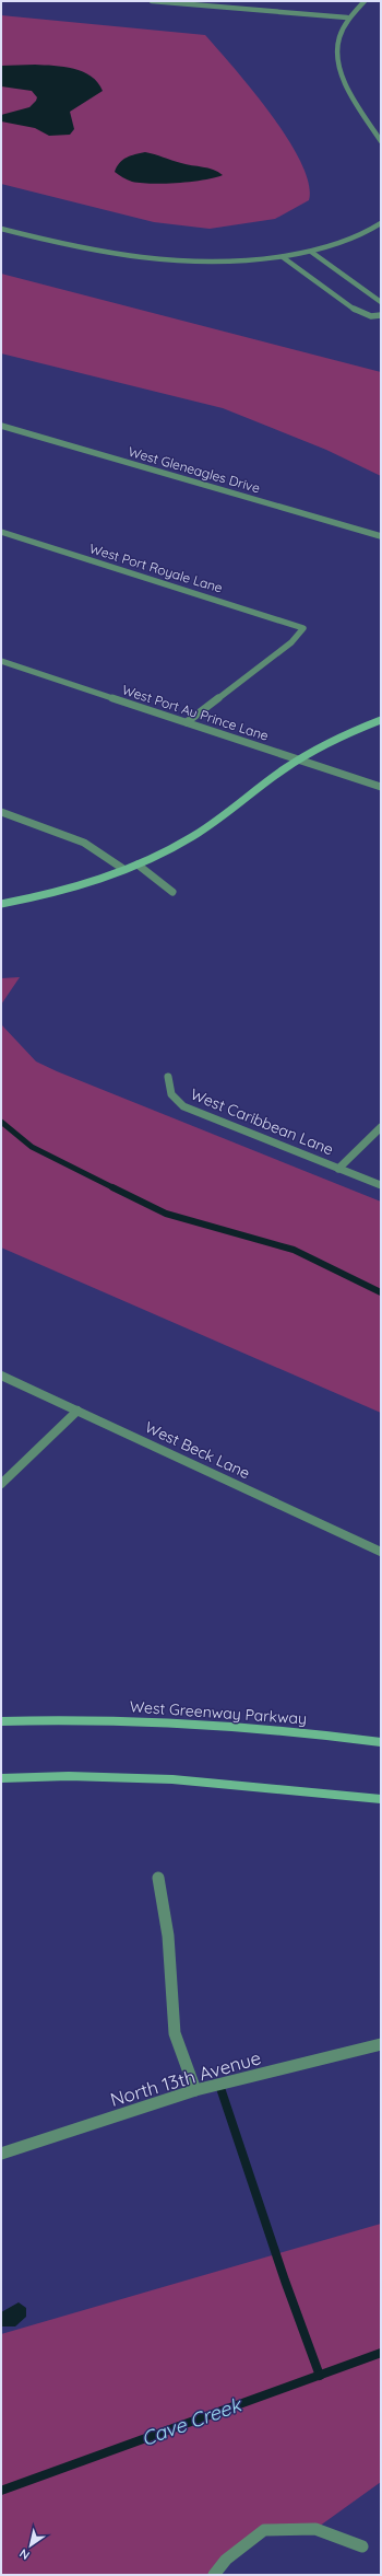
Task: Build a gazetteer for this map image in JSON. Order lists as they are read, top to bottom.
{
  "streets": {
    "street": [
      "West Gleneagles Drive",
      "West Port Royale Lane",
      "West Port Au Prince Lane",
      "West Caribbean Lane",
      "West Beck Lane",
      "West Greenway Parkway",
      "North 13th Avenue"
    ]
  },
  "crossings": [
    ["West Port Royale Lane", "West Port Au Prince Lane"]
  ],
  "water": ["Cave Creek"],
  "north": "bottom left"
}
